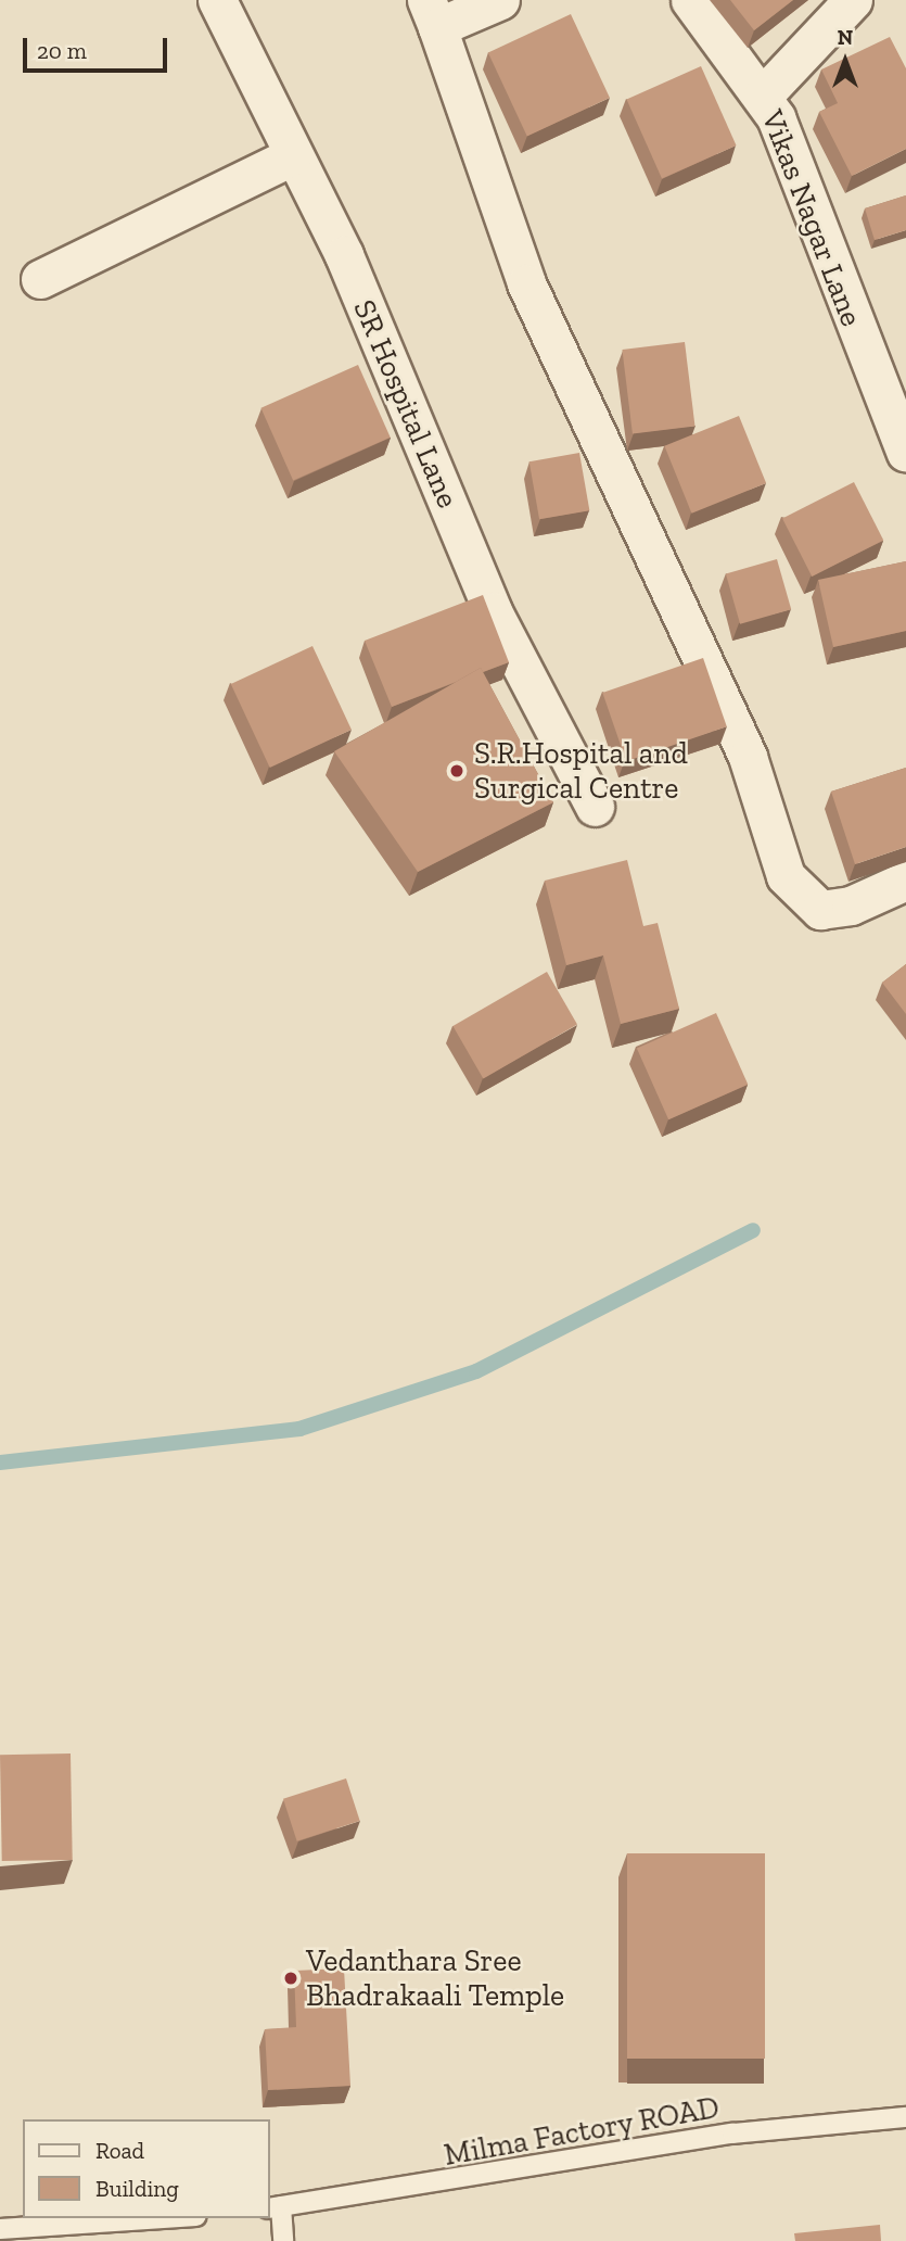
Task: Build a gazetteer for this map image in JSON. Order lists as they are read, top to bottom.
{
  "streets": {
    "street": ["Vikas Nagar Lane", "SR Hospital Lane"],
    "lane": ["Milma Factory ROAD"]
  },
  "places": ["S.R.Hospital and Surgical Centre", "Vedanthara Sree Bhadrakaali Temple"],
  "legend": ["Road", "Building"],
  "scale_bar": "20 m",
  "north": "top"
}
